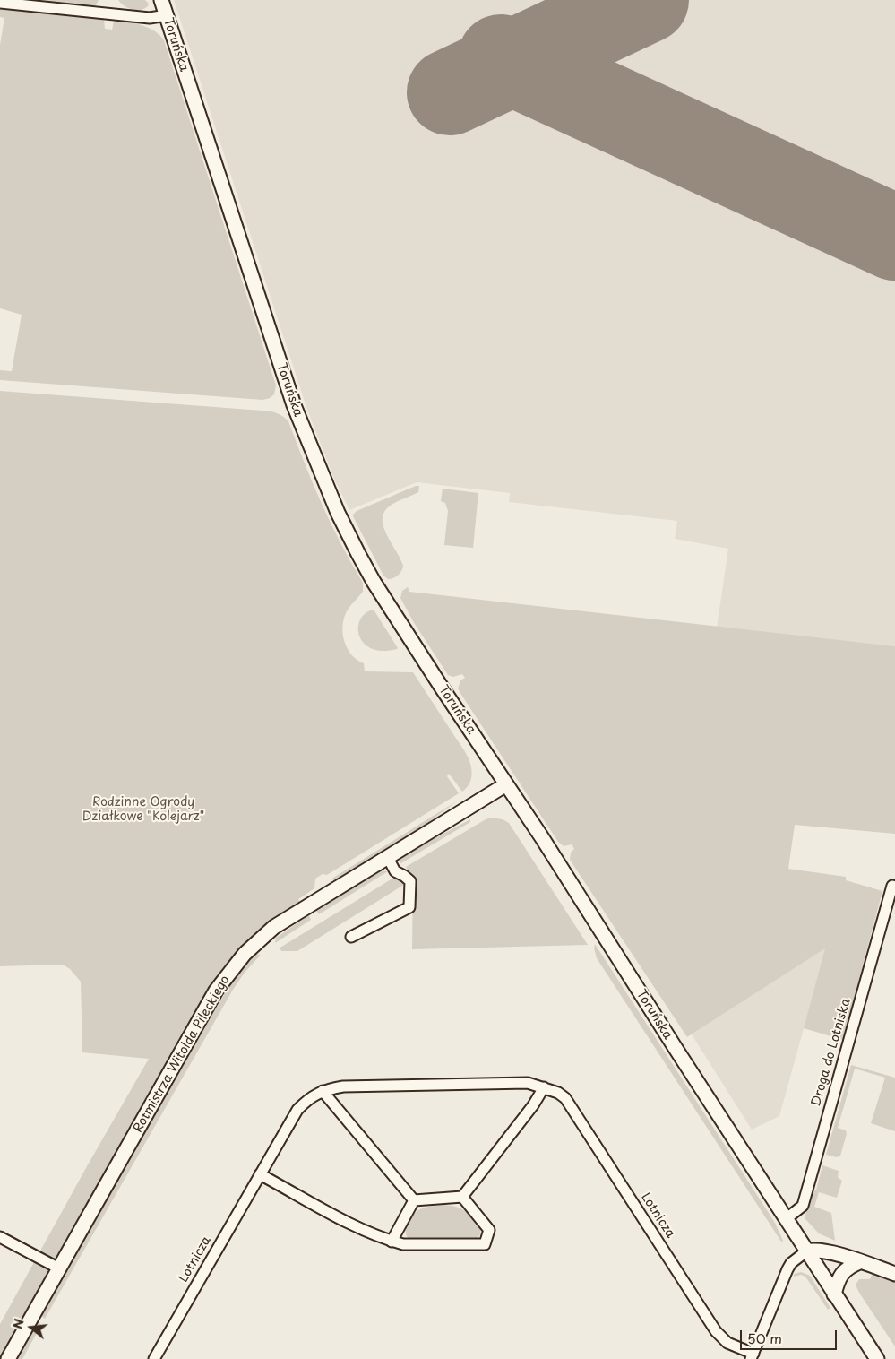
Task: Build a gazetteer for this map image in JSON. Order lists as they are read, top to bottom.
{
  "streets": {
    "main road": ["Toruńska", "Rotmistrza Witolda Pileckiego"],
    "street": ["Droga do Lotniska", "Lotnicza"]
  },
  "crossings": [
    ["Toruńska", "Droga do Lotniska"],
    ["Toruńska", "Rotmistrza Witolda Pileckiego"]
  ],
  "parks": ["Rodzinne Ogrody Działkowe \"Kolejarz\""],
  "scale_bar": "50 m",
  "north": "left"
}
